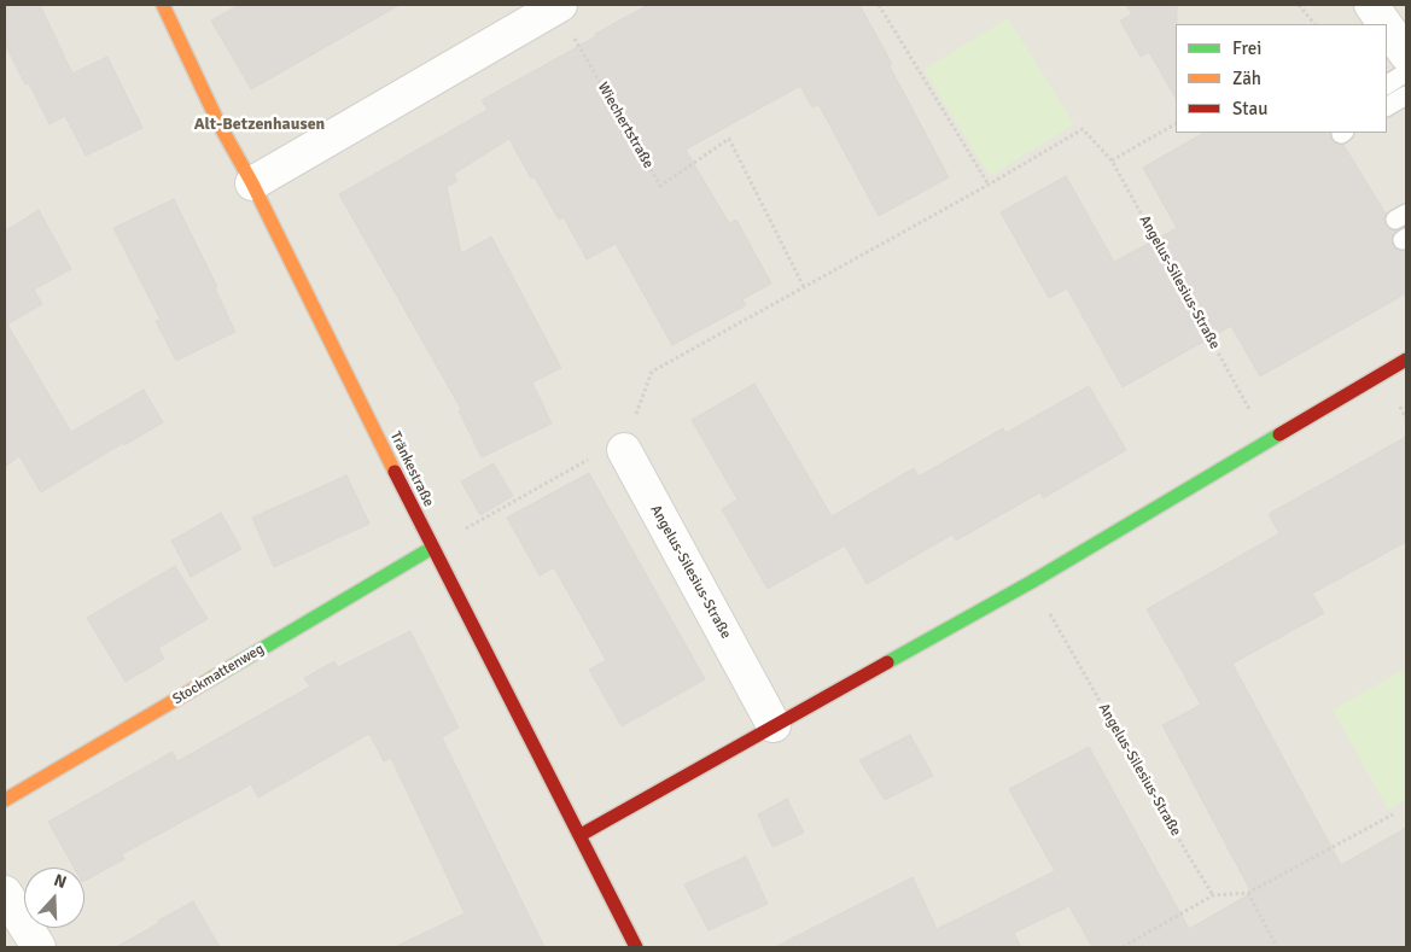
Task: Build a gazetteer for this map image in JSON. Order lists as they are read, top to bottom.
{
  "streets": {
    "street": ["Angelus-Silesius-Straße", "Tränkestraße", "Stockmattenweg"],
    "path": ["Wiechertstraße"]
  },
  "crossings": [
    ["Tränkestraße", "Stockmattenweg"]
  ],
  "districts": ["Alt-Betzenhausen"],
  "legend": ["Frei", "Zäh", "Stau"],
  "north": "top"
}
